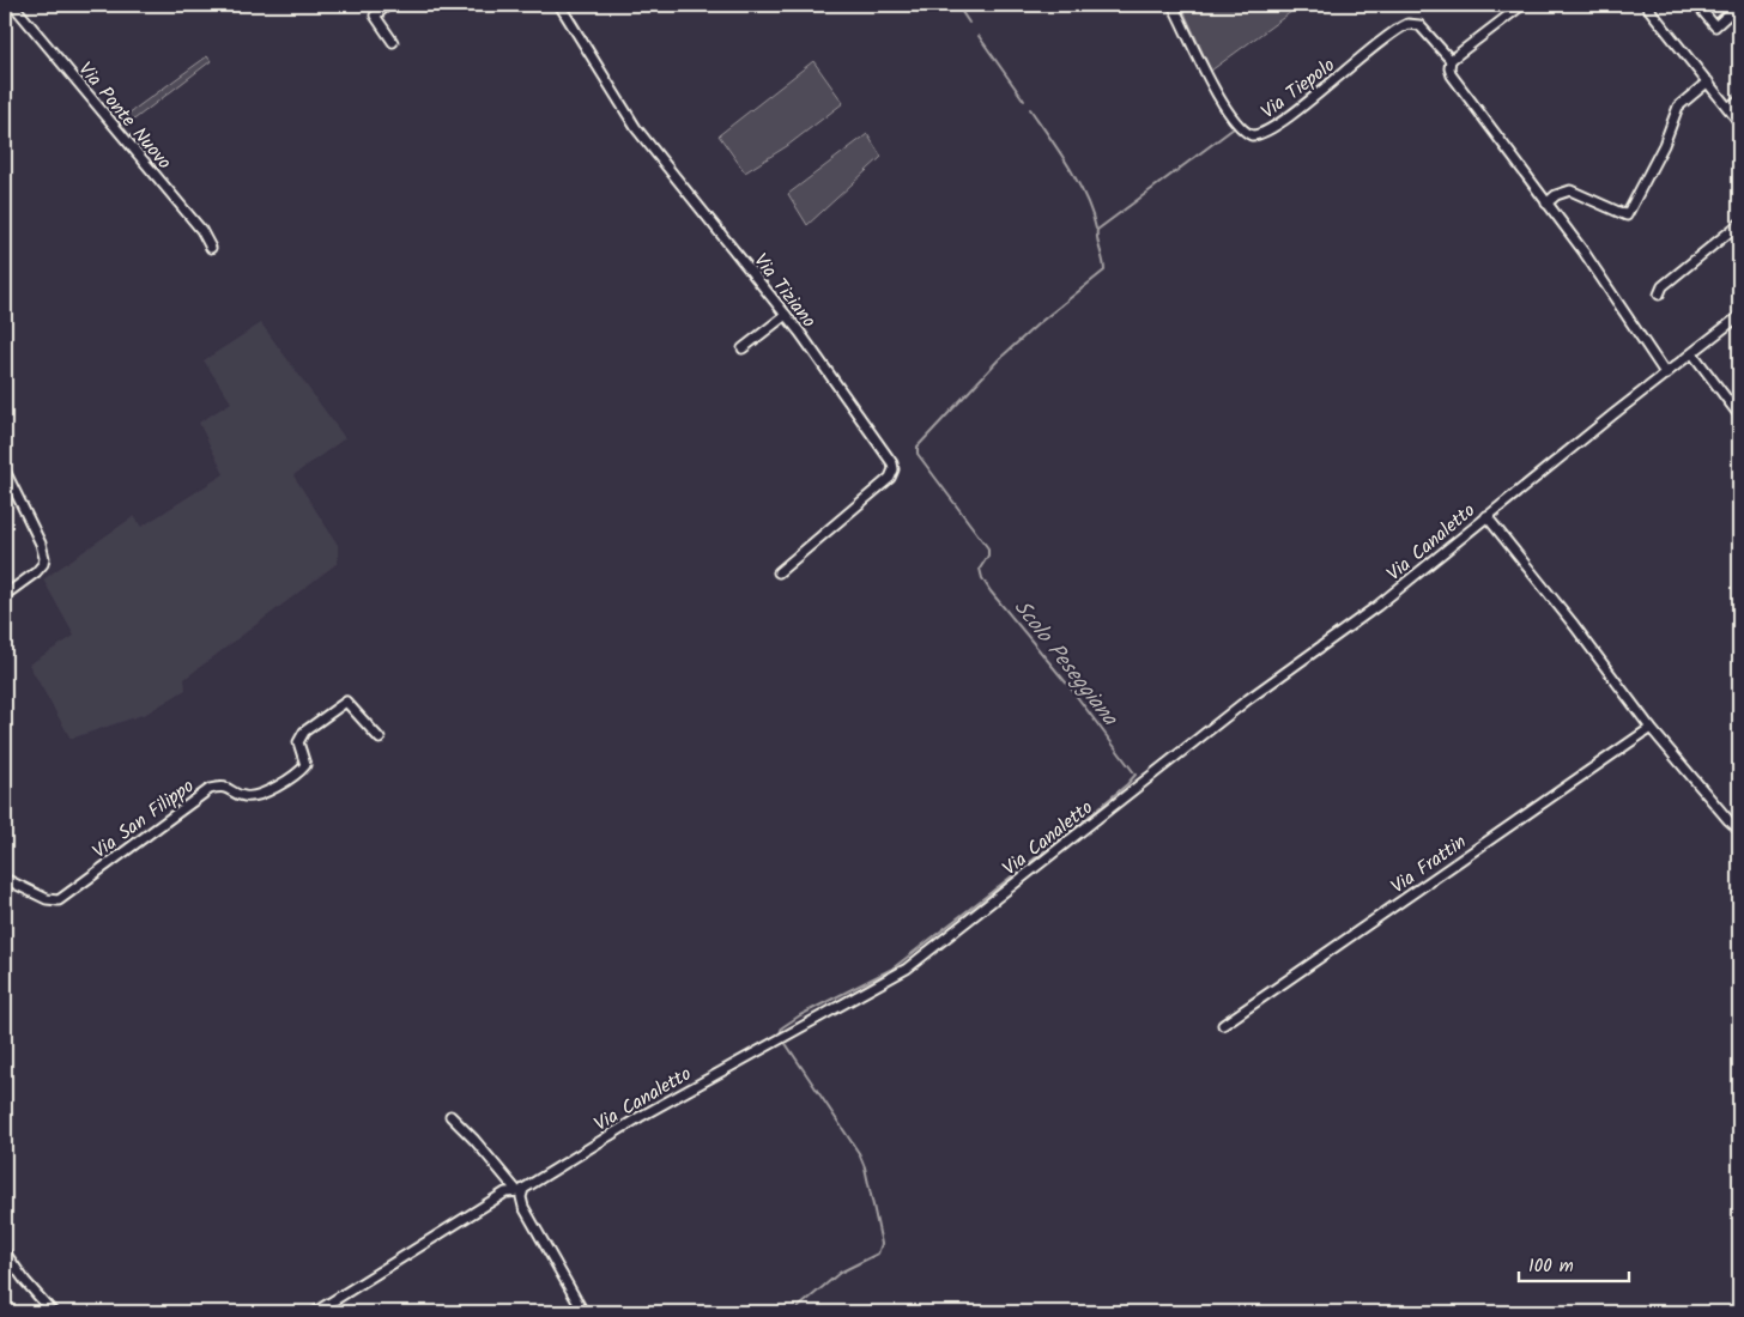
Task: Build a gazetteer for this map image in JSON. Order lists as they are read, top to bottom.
{
  "streets": {
    "street": [
      "Via Tiepolo",
      "Via Ponte Nuovo",
      "Via Tiziano",
      "Via Canaletto",
      "Via San Filippo",
      "Via Frattin"
    ]
  },
  "water": ["Scolo Peseggiana"],
  "scale_bar": "100 m"
}
